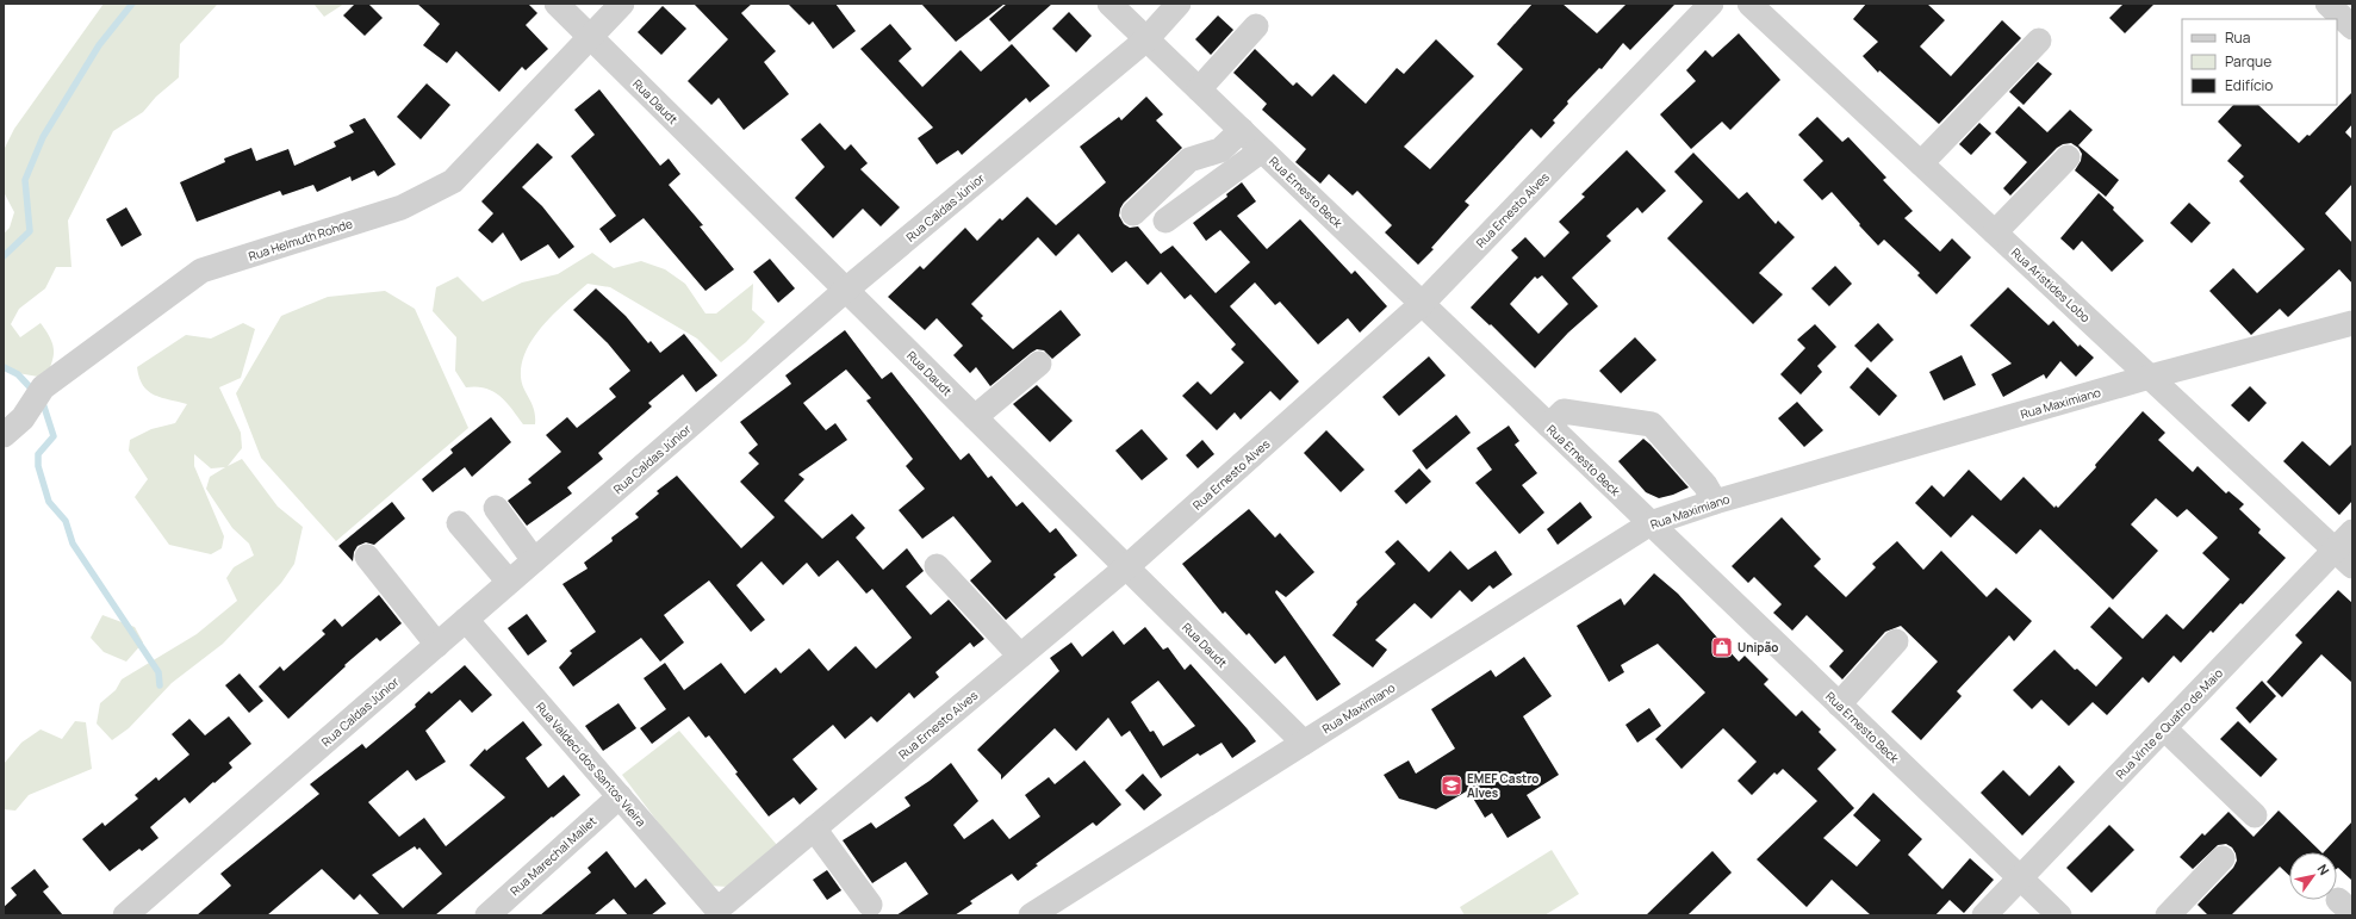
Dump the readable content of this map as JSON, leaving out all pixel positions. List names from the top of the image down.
{
  "streets": {
    "street": [
      "Rua Daudt",
      "Rua Ernesto Beck",
      "Rua Caldas Júnior",
      "Rua Ernesto Alves",
      "Rua Helmuth Rohde",
      "Rua Aristides Lobo",
      "Rua Maximiano",
      "Rua Vinte e Quatro de Maio",
      "Rua Valdeci dos Santos Vieira",
      "Rua Marechal Mallet"
    ]
  },
  "crossings": [
    ["Rua Daudt", "Rua Caldas Júnior"],
    ["Rua Daudt", "Rua Ernesto Alves"],
    ["Rua Daudt", "Rua Helmuth Rohde"],
    ["Rua Daudt", "Rua Maximiano"],
    ["Rua Ernesto Beck", "Rua Caldas Júnior"],
    ["Rua Ernesto Beck", "Rua Ernesto Alves"],
    ["Rua Ernesto Beck", "Rua Maximiano"],
    ["Rua Ernesto Beck", "Rua Vinte e Quatro de Maio"],
    ["Rua Caldas Júnior", "Rua Valdeci dos Santos Vieira"],
    ["Rua Ernesto Alves", "Rua Valdeci dos Santos Vieira"],
    ["Rua Aristides Lobo", "Rua Maximiano"],
    ["Rua Aristides Lobo", "Rua Vinte e Quatro de Maio"],
    ["Rua Valdeci dos Santos Vieira", "Rua Marechal Mallet"]
  ],
  "places": {
    "shop": ["Unipão"],
    "school or university": ["EMEF Castro Alves"]
  },
  "legend": ["Rua", "Parque", "Edifício"],
  "north": "top right"
}
